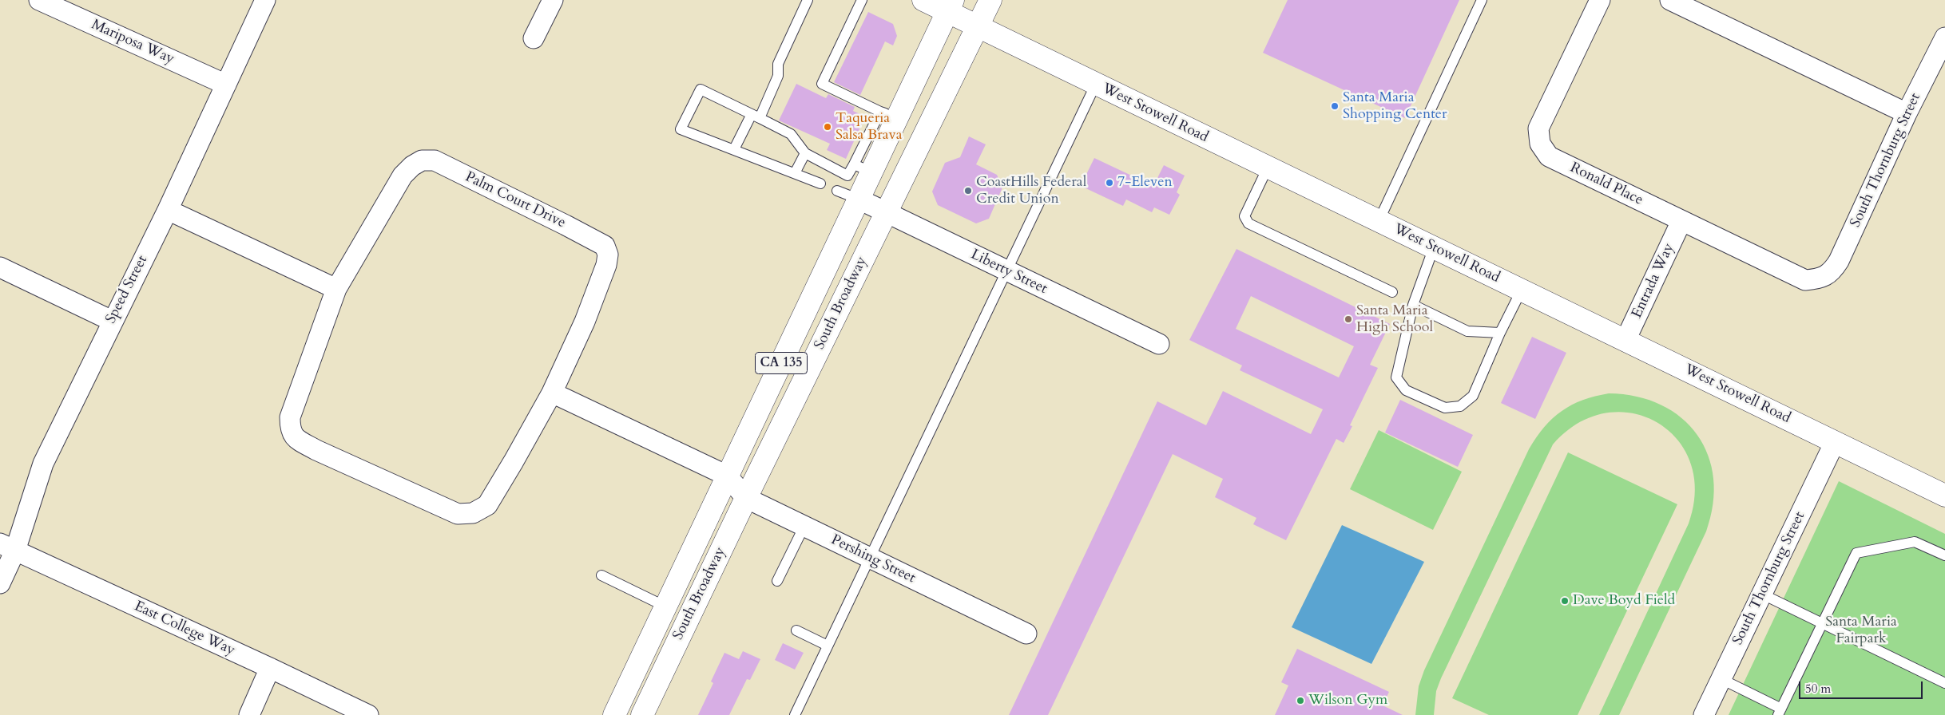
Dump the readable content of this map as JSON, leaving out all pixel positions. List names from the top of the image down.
{
  "streets": {
    "main road": ["West Stowell Road", "South Broadway", "CA 135"],
    "street": [
      "Mariposa Way",
      "South Thornburg Street",
      "Ronald Place",
      "Palm Court Drive",
      "Liberty Street",
      "Entrada Way",
      "Speed Street",
      "Pershing Street",
      "East College Way"
    ]
  },
  "crossings": [
    ["Mariposa Way", "Speed Street"],
    ["West Stowell Road", "South Thornburg Street"],
    ["West Stowell Road", "Entrada Way"],
    ["West Stowell Road", "South Broadway"],
    ["South Thornburg Street", "Ronald Place"],
    ["Ronald Place", "Entrada Way"],
    ["Liberty Street", "South Broadway"],
    ["Speed Street", "East College Way"],
    ["South Broadway", "Pershing Street"]
  ],
  "parks": ["Santa Maria Fairpark"],
  "places": [
    "Santa Maria Shopping Center",
    "Taqueria Salsa Brava",
    "7-Eleven",
    "CoastHills Federal Credit Union",
    "Santa Maria High School",
    "Dave Boyd Field",
    "Wilson Gym"
  ],
  "scale_bar": "50 m"
}
